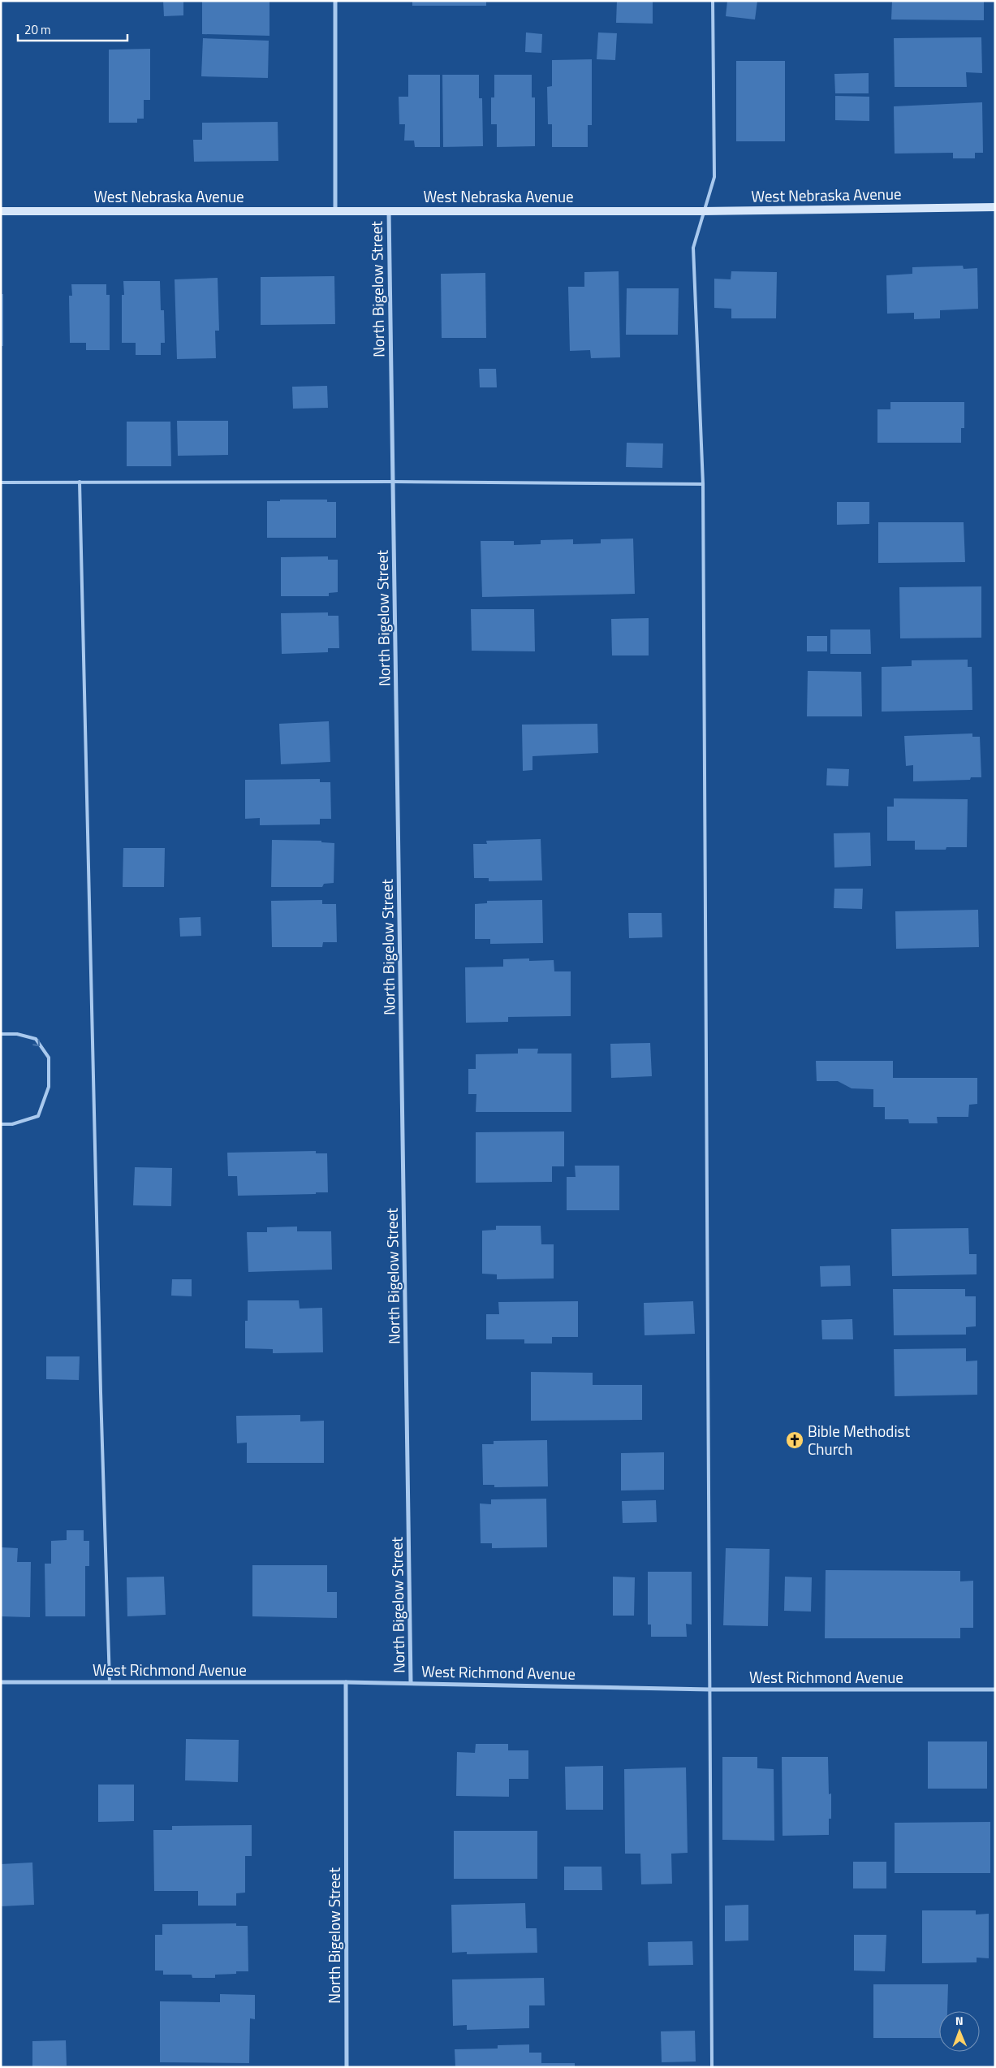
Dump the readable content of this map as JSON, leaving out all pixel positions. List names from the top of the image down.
{
  "streets": {
    "street": ["West Nebraska Avenue", "North Bigelow Street", "West Richmond Avenue"]
  },
  "crossings": [
    ["West Nebraska Avenue", "North Bigelow Street"],
    ["North Bigelow Street", "West Richmond Avenue"]
  ],
  "places": {
    "church": ["Bible Methodist Church"]
  },
  "scale_bar": "20 m",
  "north": "top"
}
